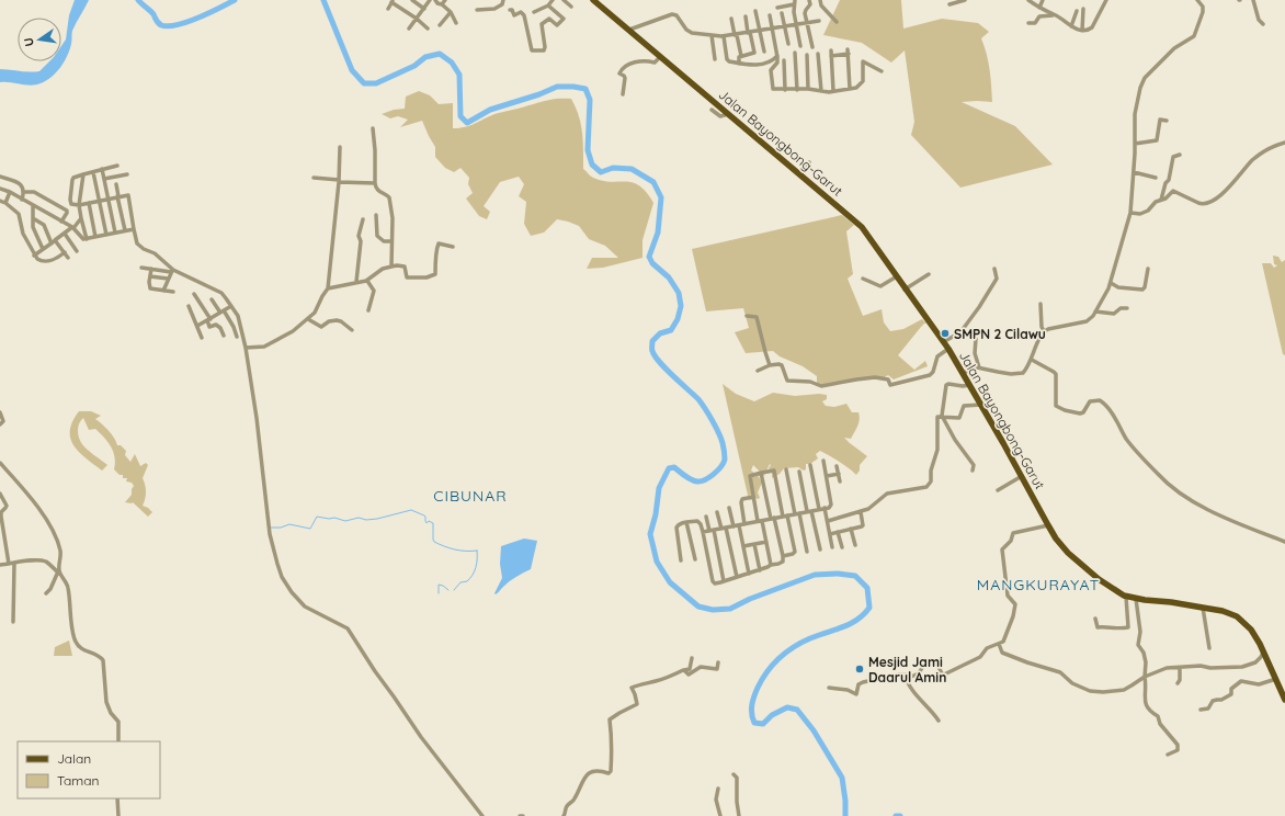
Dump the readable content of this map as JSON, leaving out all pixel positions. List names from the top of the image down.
{
  "streets": {
    "main road": ["Jalan Bayongbong-Garut"]
  },
  "districts": ["CIBUNAR", "MANGKURAYAT"],
  "places": ["SMPN 2 Cilawu", "Mesjid Jami Daarul Amin"],
  "legend": ["Jalan", "Taman"],
  "north": "left"
}
